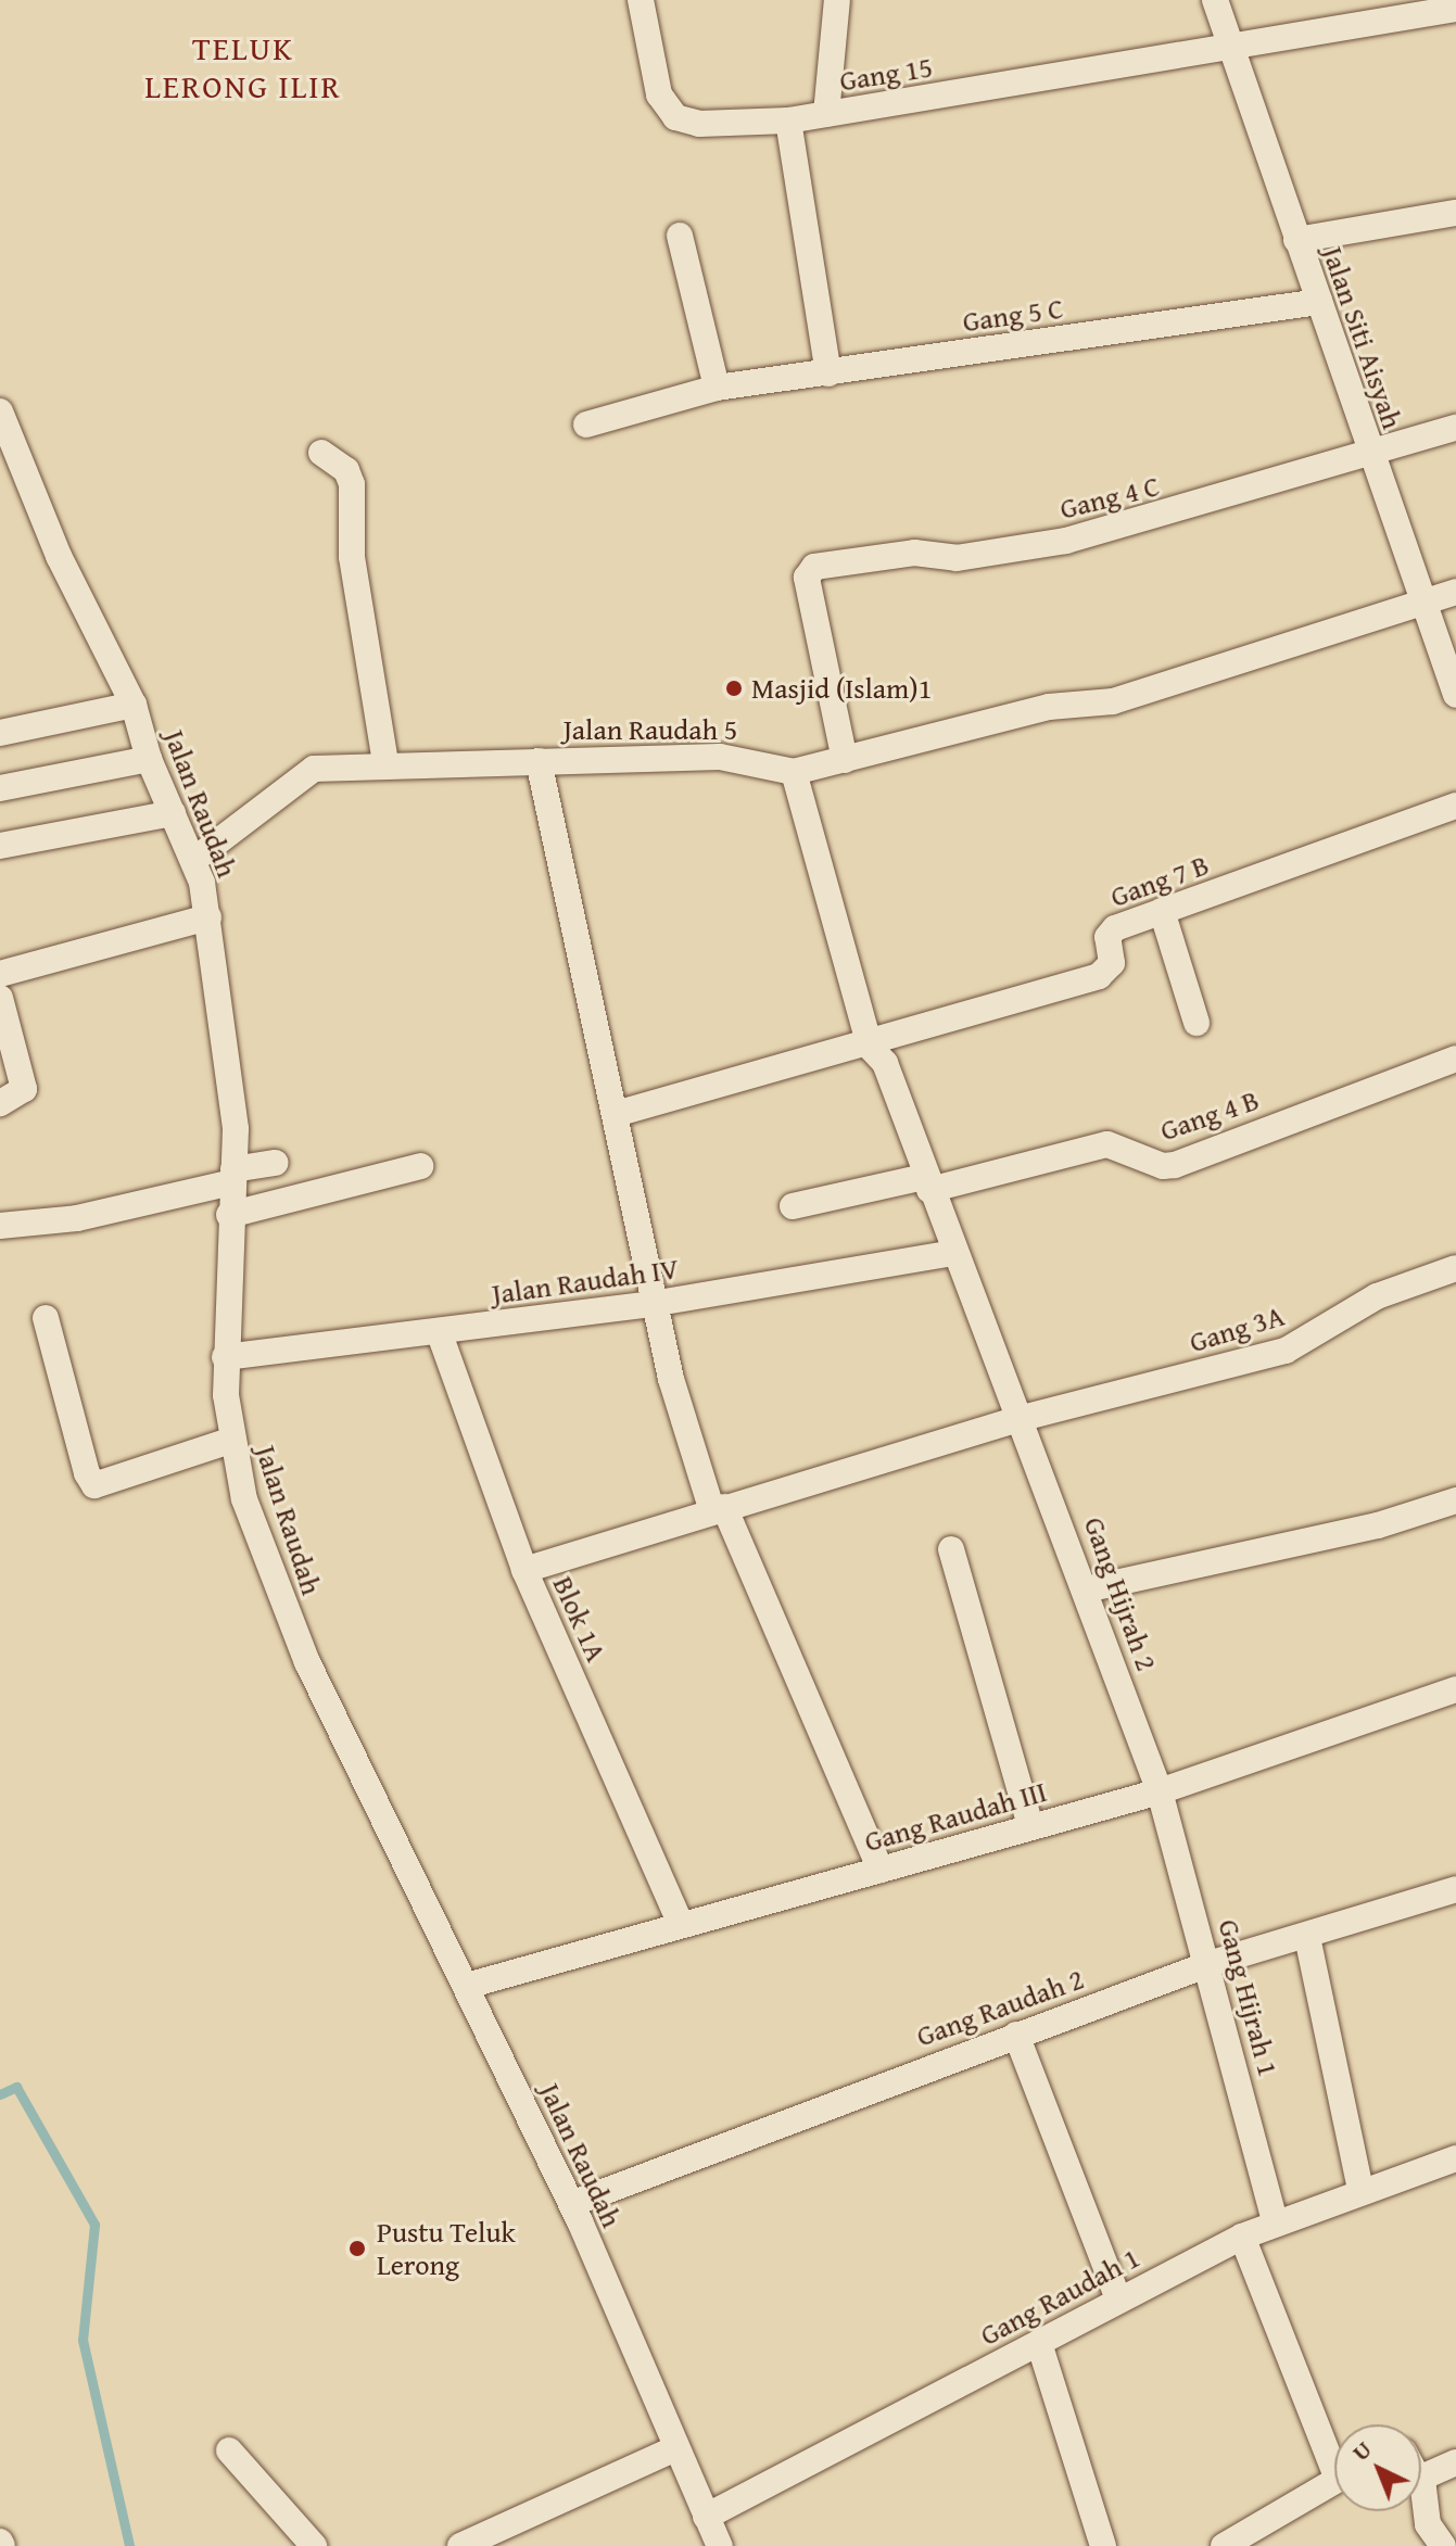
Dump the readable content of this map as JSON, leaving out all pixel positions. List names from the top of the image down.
{
  "streets": {
    "street": [
      "Gang 15",
      "Gang 5 C",
      "Jalan Siti Aisyah",
      "Gang 4 C",
      "Jalan Raudah 5",
      "Jalan Raudah",
      "Gang 7 B",
      "Gang 4 B",
      "Jalan Raudah IV",
      "Gang 3A",
      "Gang Hijrah 2",
      "Blok 1A",
      "Gang Raudah III",
      "Gang Hijrah 1",
      "Gang Raudah 2",
      "Gang Raudah 1"
    ]
  },
  "crossings": [
    ["Gang 15", "Jalan Siti Aisyah"],
    ["Gang 5 C", "Jalan Siti Aisyah"],
    ["Jalan Siti Aisyah", "Gang 4 C"],
    ["Jalan Siti Aisyah", "Jalan Raudah 5"],
    ["Gang 4 C", "Jalan Raudah 5"],
    ["Jalan Raudah 5", "Jalan Raudah"],
    ["Jalan Raudah 5", "Gang Hijrah 2"],
    ["Jalan Raudah", "Jalan Raudah IV"],
    ["Jalan Raudah", "Gang Raudah III"],
    ["Jalan Raudah", "Gang Raudah 2"],
    ["Jalan Raudah", "Gang Raudah 1"],
    ["Gang 7 B", "Gang Hijrah 2"],
    ["Gang 4 B", "Gang Hijrah 2"],
    ["Jalan Raudah IV", "Gang Hijrah 2"],
    ["Jalan Raudah IV", "Blok 1A"],
    ["Gang 3A", "Gang Hijrah 2"],
    ["Gang 3A", "Blok 1A"],
    ["Gang Hijrah 2", "Gang Raudah III"],
    ["Gang Hijrah 2", "Gang Hijrah 1"],
    ["Blok 1A", "Gang Raudah III"],
    ["Gang Raudah III", "Gang Hijrah 1"],
    ["Gang Hijrah 1", "Gang Raudah 2"],
    ["Gang Hijrah 1", "Gang Raudah 1"]
  ],
  "districts": ["TELUK LERONG ILIR"],
  "places": ["Masjid (Islam)1", "Pustu Teluk Lerong"],
  "north": "top left"
}
